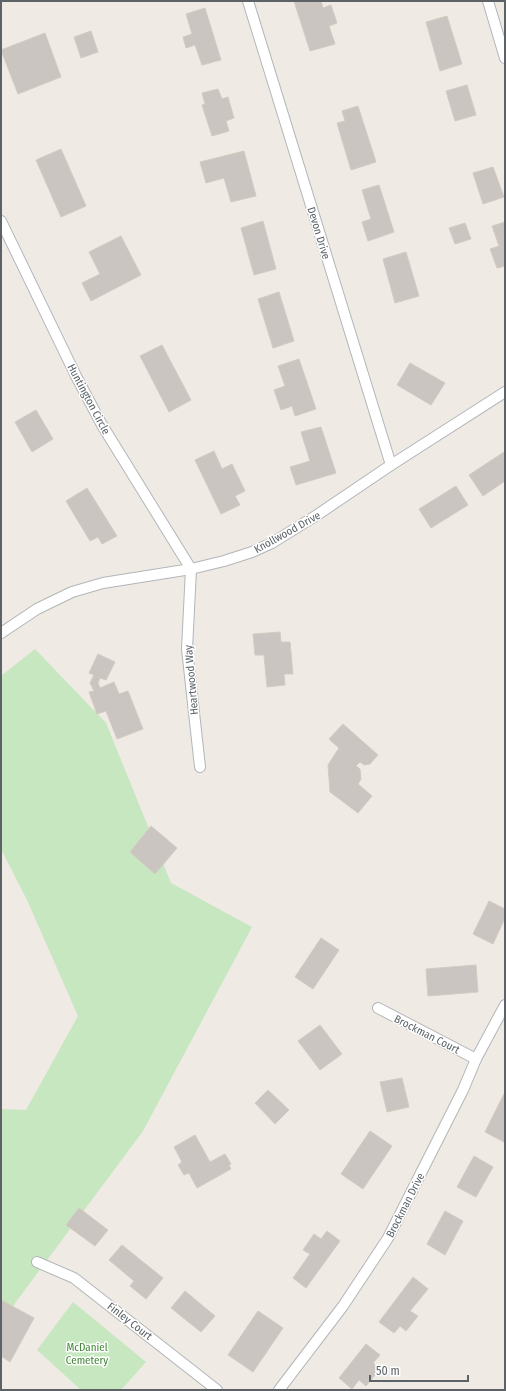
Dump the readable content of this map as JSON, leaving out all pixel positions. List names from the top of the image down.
{
  "streets": {
    "street": [
      "Devon Drive",
      "Huntington Circle",
      "Knollwood Drive",
      "Heartwood Way",
      "Brockman Court",
      "Brockman Drive",
      "Finley Court"
    ]
  },
  "crossings": [
    ["Devon Drive", "Knollwood Drive"],
    ["Huntington Circle", "Knollwood Drive"],
    ["Huntington Circle", "Heartwood Way"],
    ["Knollwood Drive", "Heartwood Way"],
    ["Brockman Court", "Brockman Drive"]
  ],
  "parks": ["McDaniel Cemetery"],
  "scale_bar": "50 m"
}
